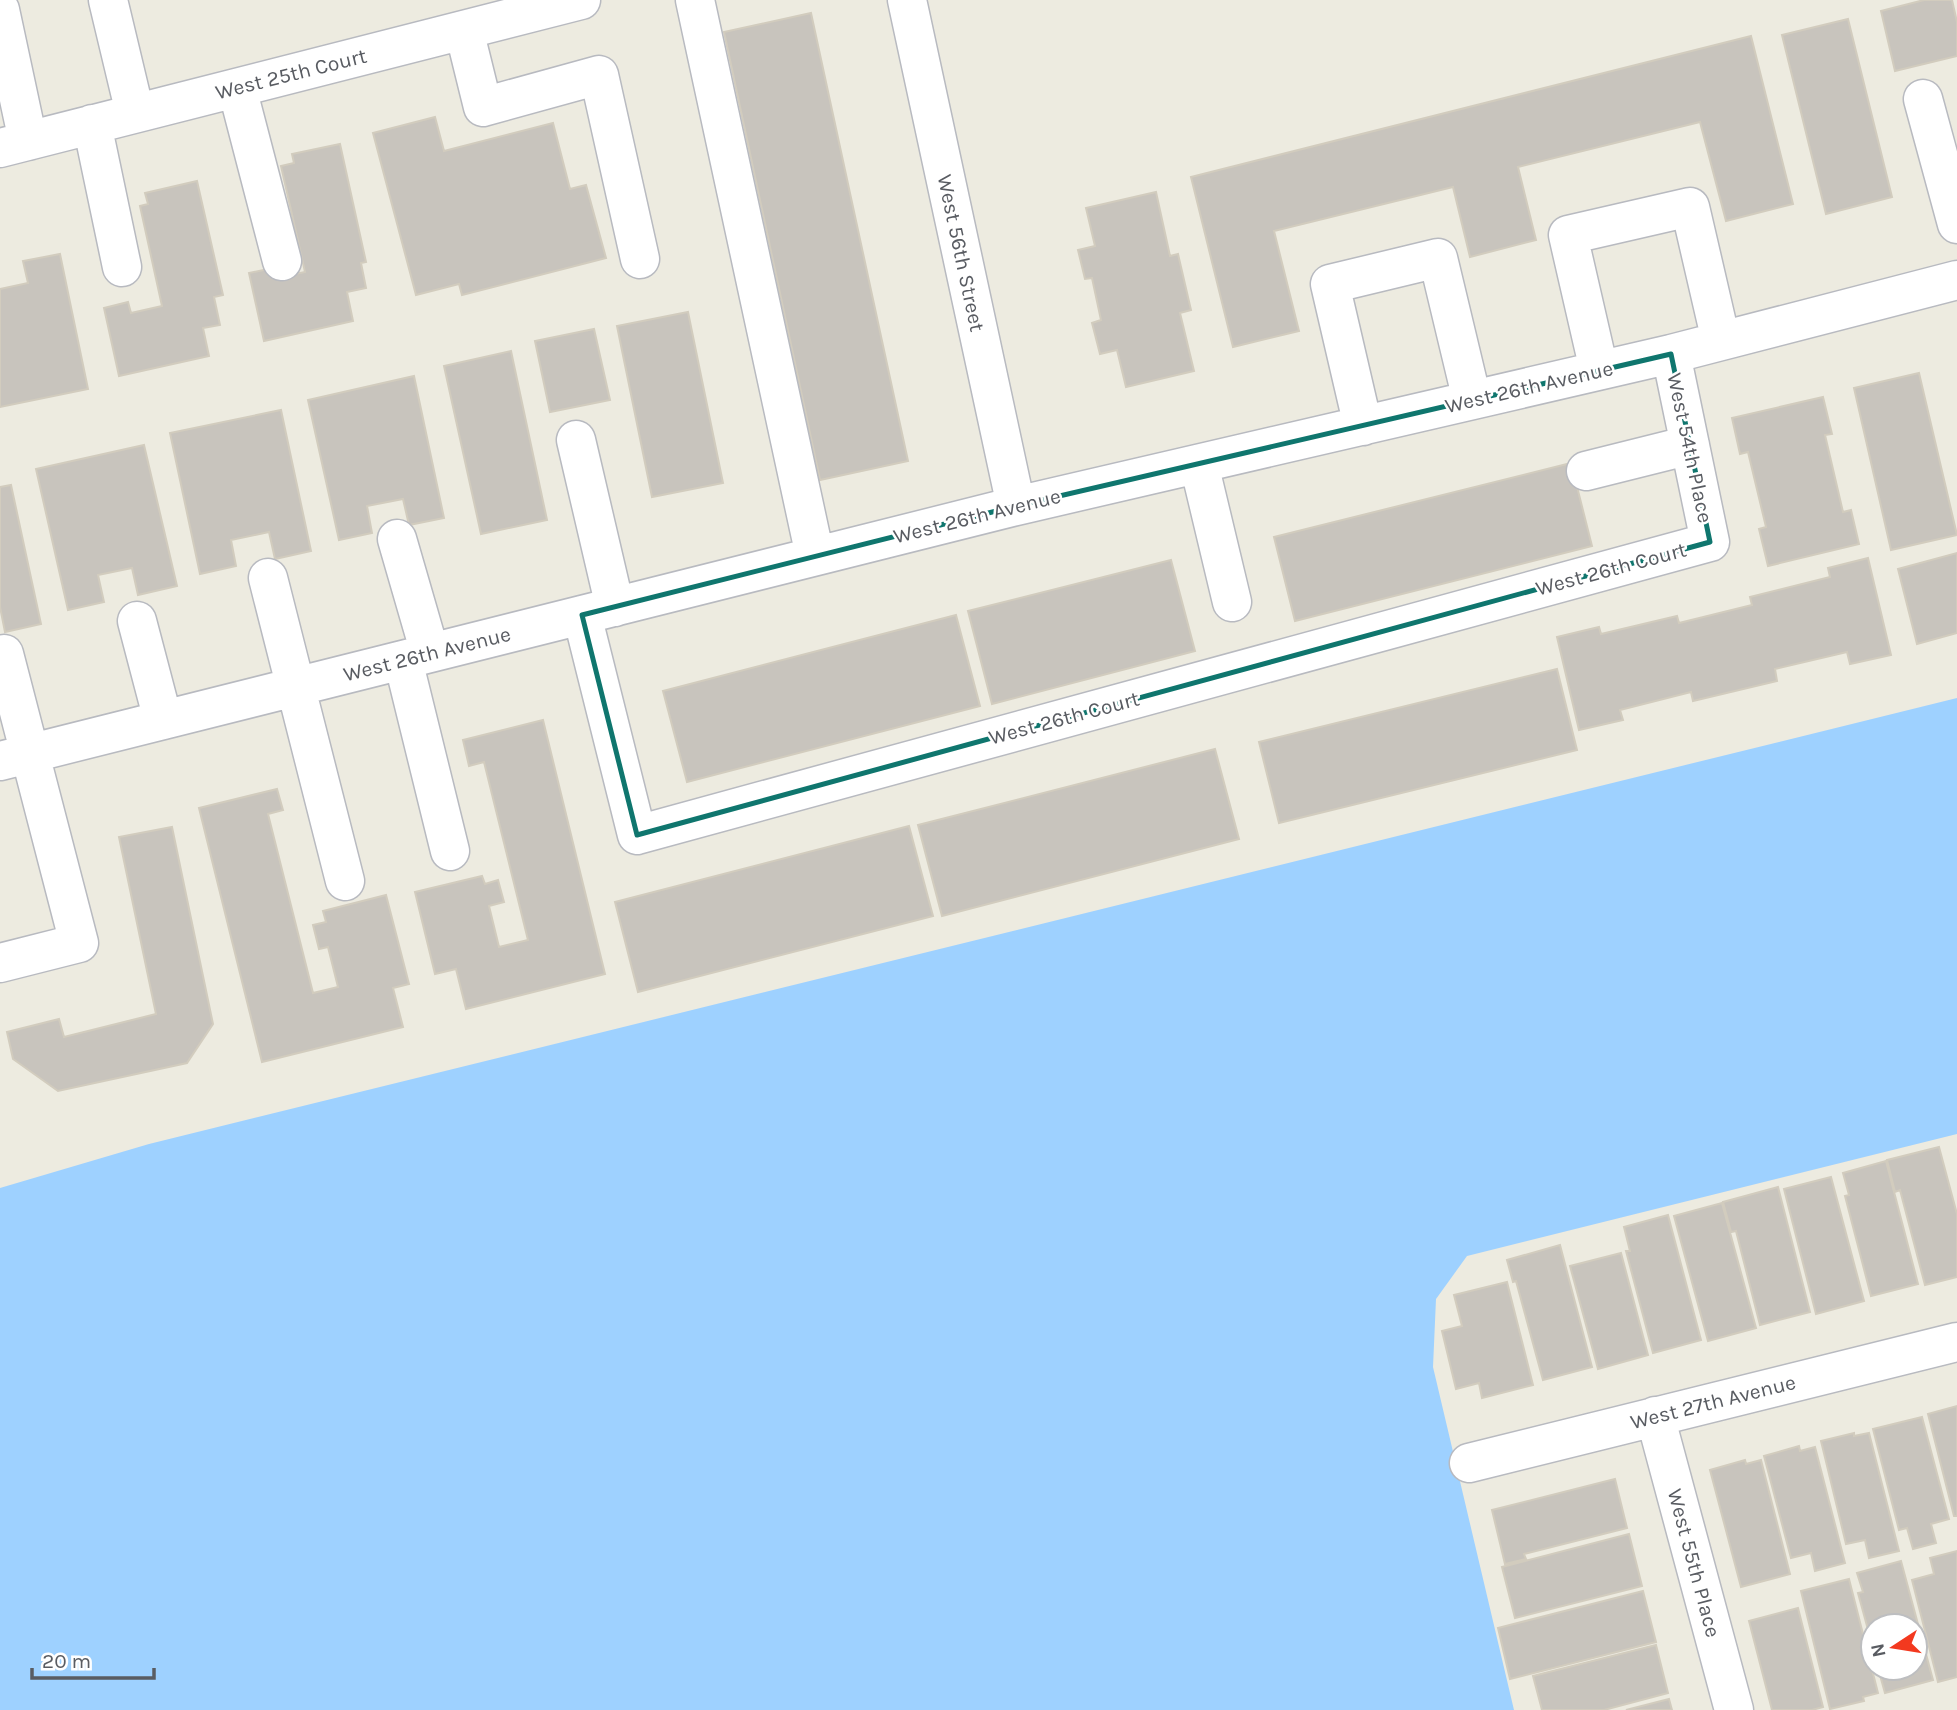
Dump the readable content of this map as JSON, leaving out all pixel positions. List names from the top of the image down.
{
  "streets": {
    "street": [
      "West 25th Court",
      "West 56th Street",
      "West 26th Avenue",
      "West 54th Place",
      "West 26th Court",
      "West 27th Avenue",
      "West 55th Place"
    ]
  },
  "crossings": [
    ["West 56th Street", "West 26th Avenue"],
    ["West 26th Avenue", "West 54th Place"],
    ["West 26th Avenue", "West 26th Court"],
    ["West 54th Place", "West 26th Court"],
    ["West 27th Avenue", "West 55th Place"]
  ],
  "scale_bar": "20 m",
  "north": "left"
}
